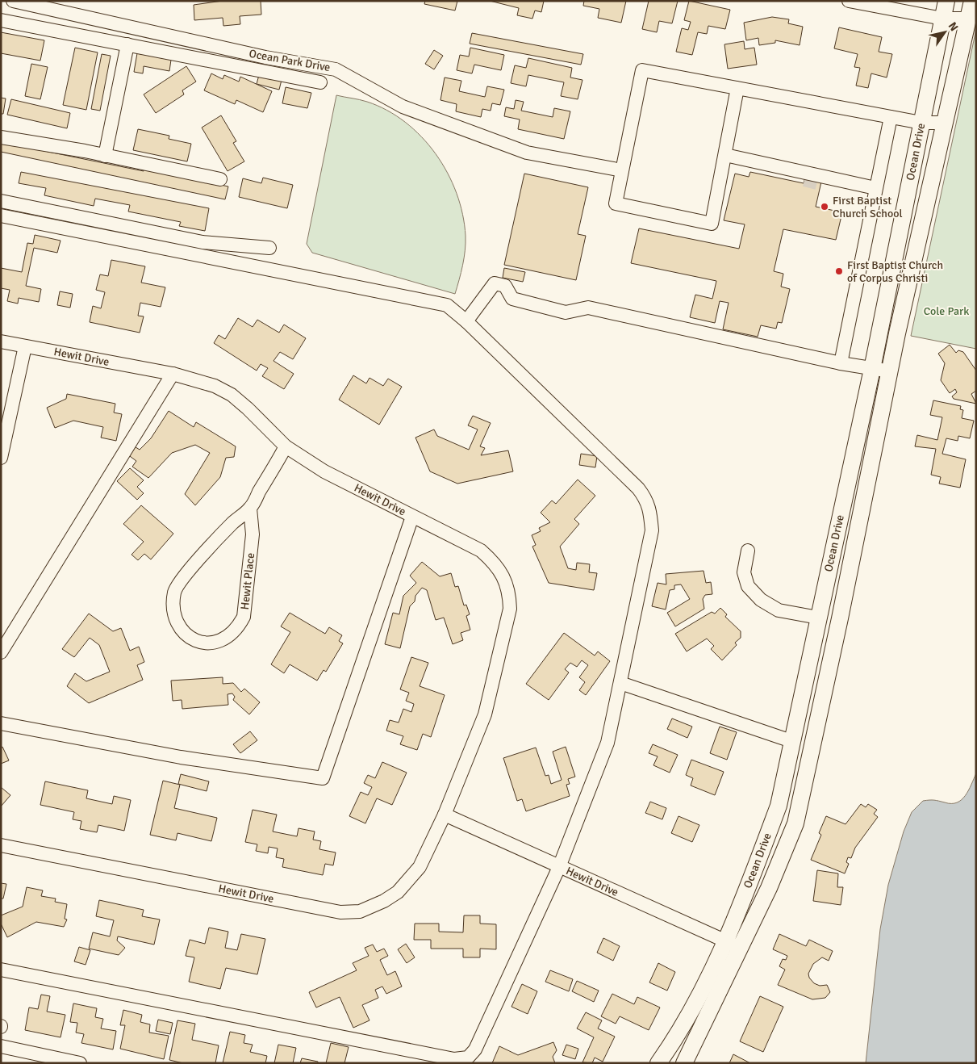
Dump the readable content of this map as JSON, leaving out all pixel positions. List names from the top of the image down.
{
  "streets": {
    "main road": ["Ocean Drive"],
    "street": ["Ocean Park Drive", "Hewit Drive", "Hewit Place"]
  },
  "crossings": [
    ["Ocean Drive", "Hewit Drive"],
    ["Hewit Drive", "Hewit Place"]
  ],
  "parks": ["Cole Park"],
  "places": ["First Baptist Church School", "First Baptist Church of Corpus Christi"],
  "north": "top right"
}
